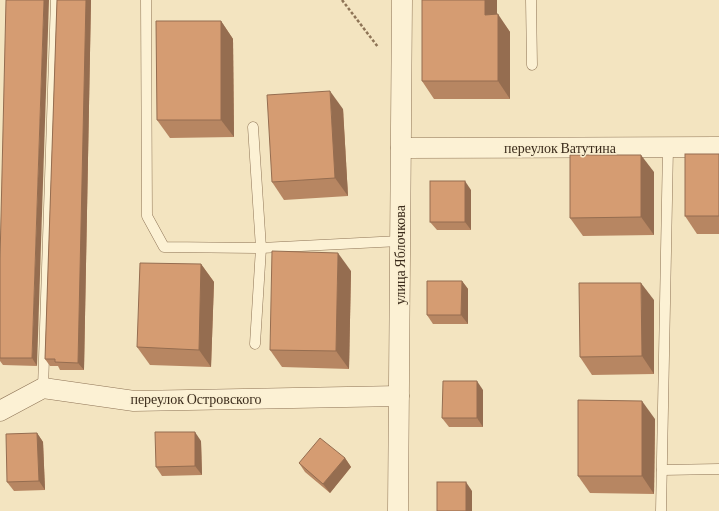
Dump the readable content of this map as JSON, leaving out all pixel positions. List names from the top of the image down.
{
  "streets": {
    "street": ["переулок Ватутина", "улица Яблочкова", "переулок Островского"]
  },
  "crossings": [
    ["переулок Ватутина", "улица Яблочкова"],
    ["улица Яблочкова", "переулок Островского"]
  ]
}
